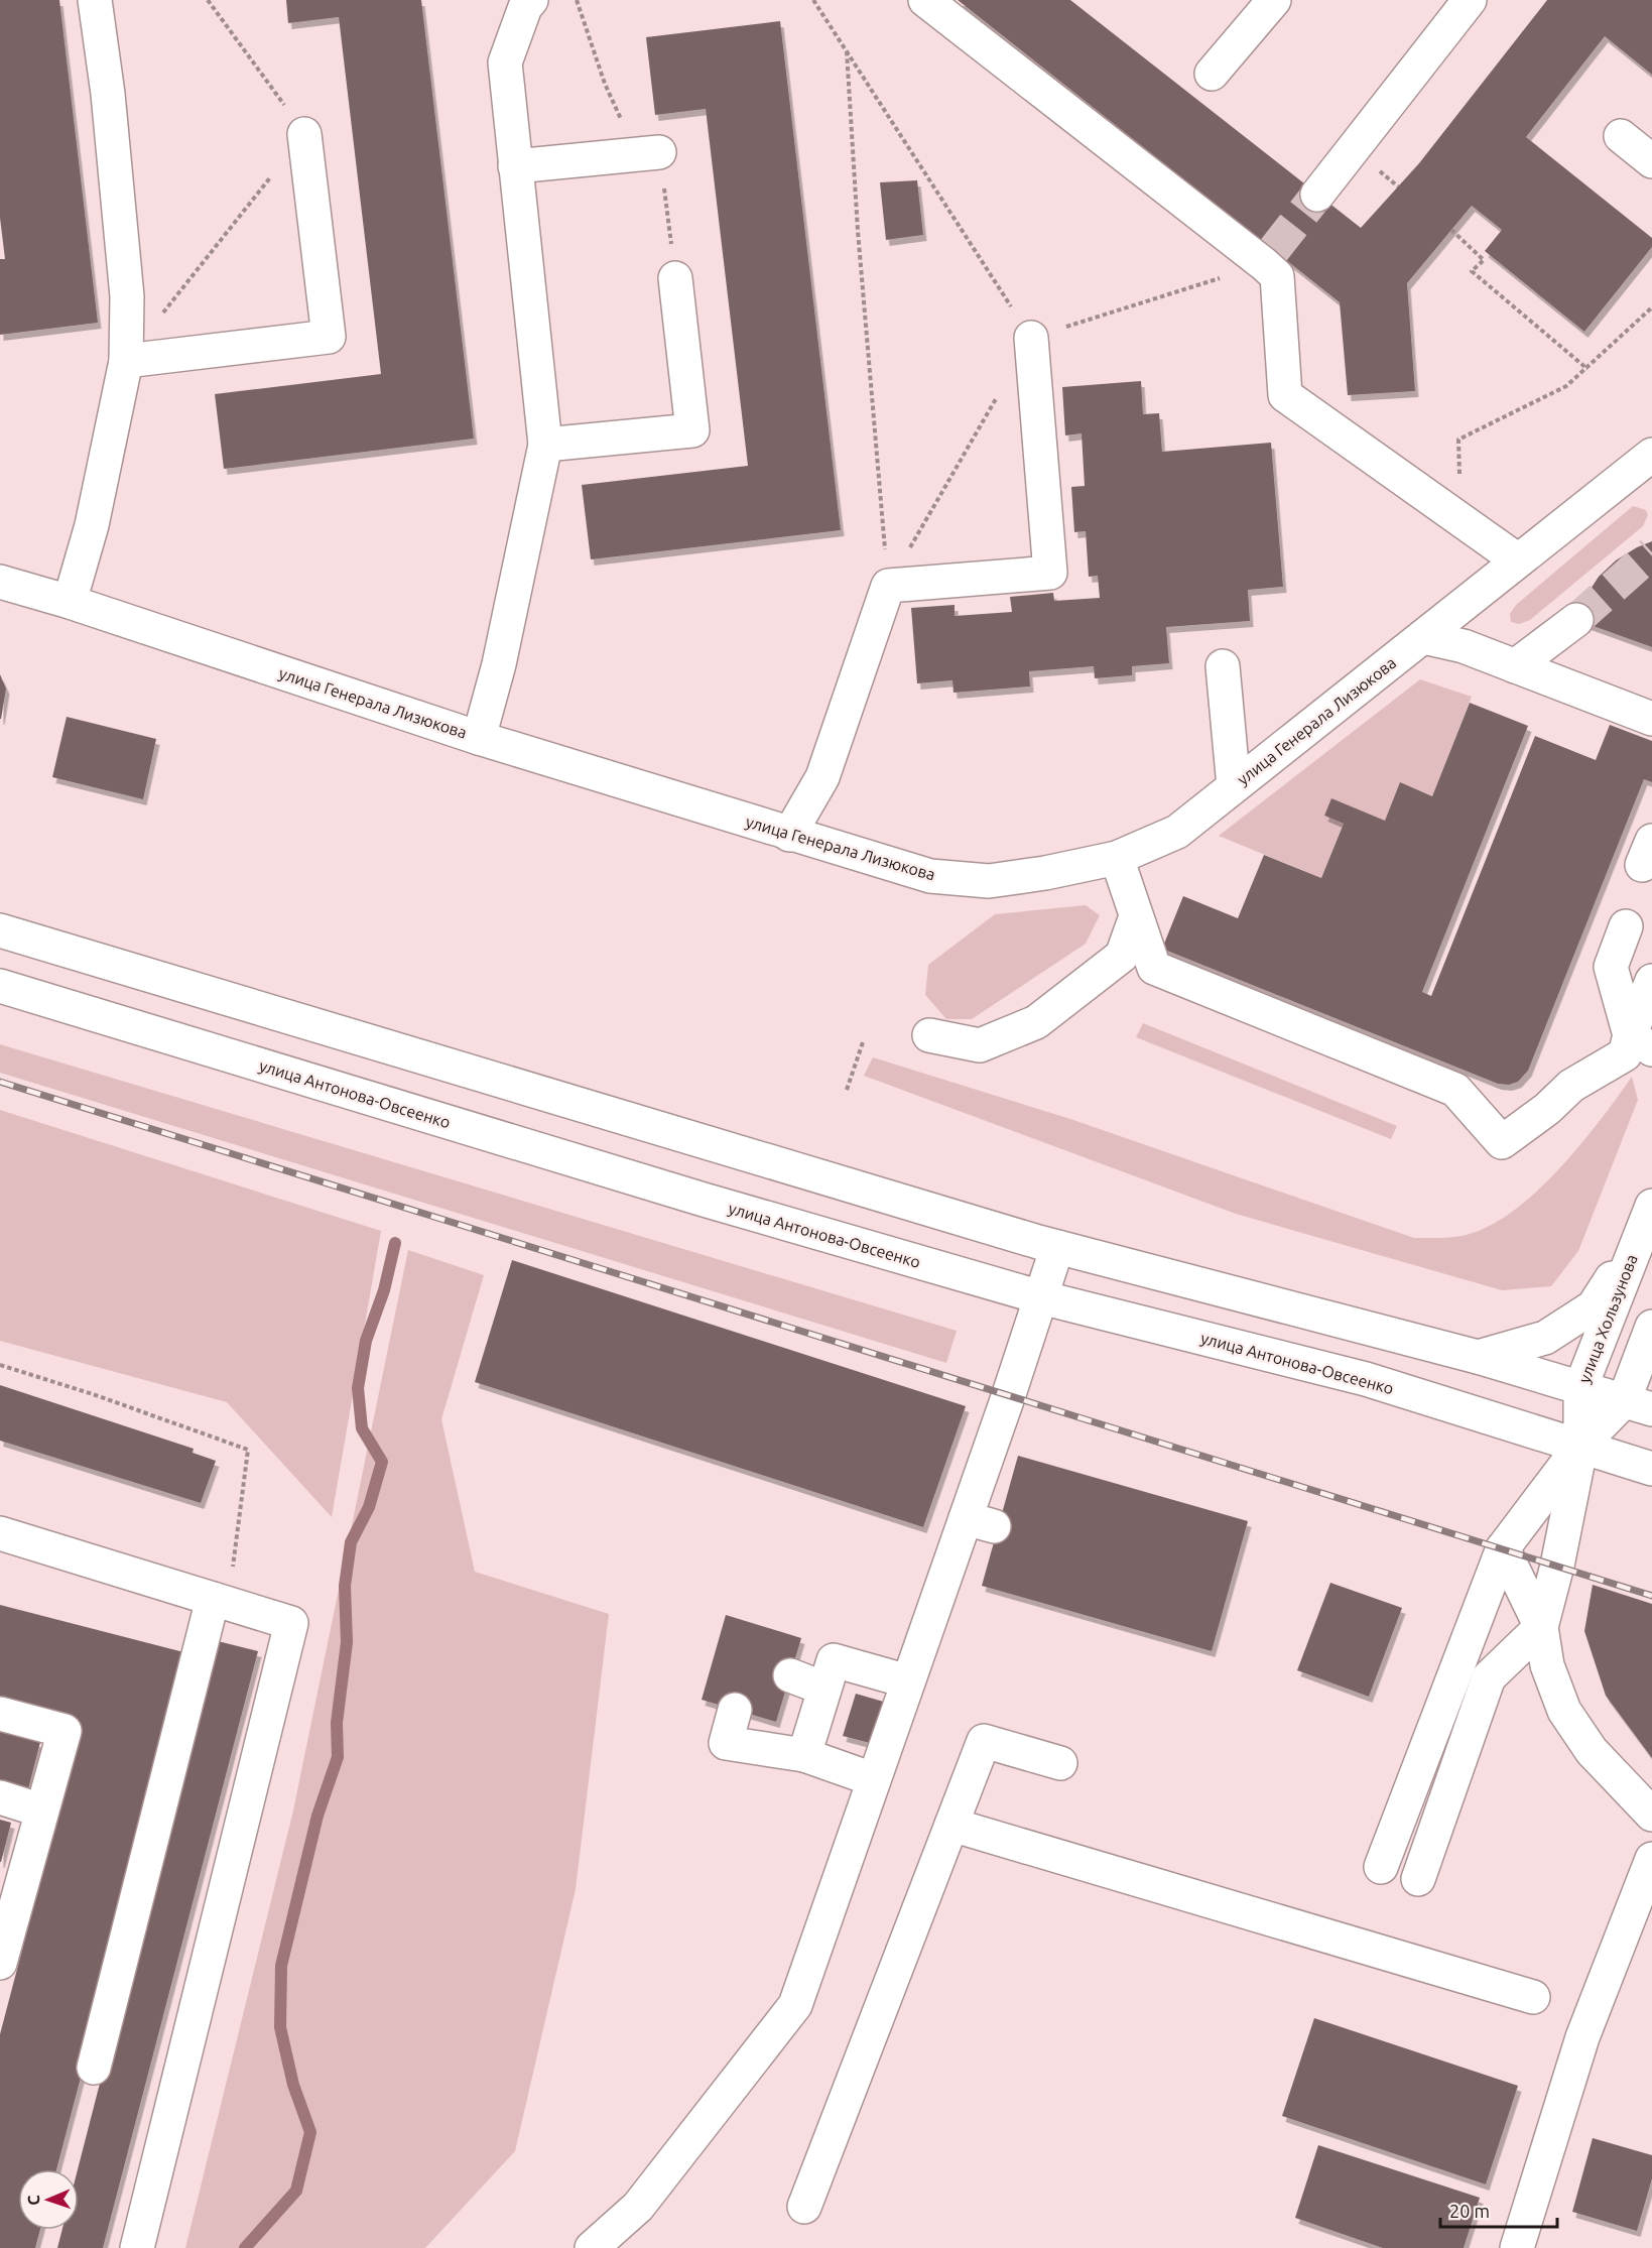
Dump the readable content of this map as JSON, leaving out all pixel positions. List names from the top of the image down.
{
  "streets": {
    "main road": ["улица Генерала Лизюкова", "улица Антонова-Овсеенко", "улица Хользунова"]
  },
  "crossings": [
    ["улица Антонова-Овсеенко", "улица Хользунова"]
  ],
  "scale_bar": "20 m",
  "north": "left"
}
